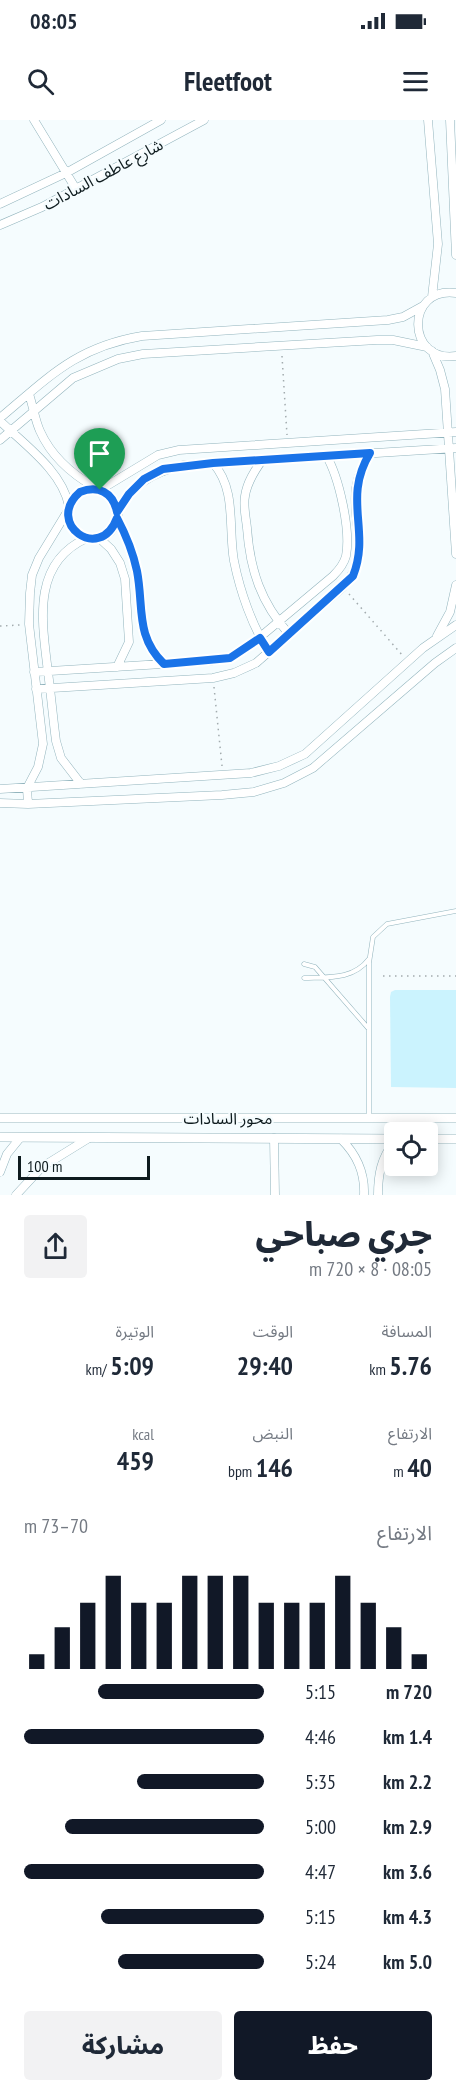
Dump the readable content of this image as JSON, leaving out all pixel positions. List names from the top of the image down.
{
  "streets": {
    "street": ["شارع عاطف السادات", "محور السادات"]
  },
  "scale_bar": "100 m",
  "page": {
    "status": "08:05",
    "header": "Fleetfoot",
    "scale": "100 m",
    "heading": ["جري صباحي", "08:05 · 8 × 720 m"],
    "stats": [
      ["المسافة", "5.76 km"],
      ["الوقت", "29:40"],
      ["الوتيرة", "5:09 /km"],
      ["الارتفاع", "40 m"],
      ["النبض", "146 bpm"],
      ["kcal", "459"]
    ],
    "chart": ["الارتفاع", "70–73 m"],
    "list": [
      {
        "name": "720 m",
        "note": "5:15"
      },
      {
        "name": "1.4 km",
        "note": "4:46"
      },
      {
        "name": "2.2 km",
        "note": "5:35"
      },
      {
        "name": "2.9 km",
        "note": "5:00"
      },
      {
        "name": "3.6 km",
        "note": "4:47"
      },
      {
        "name": "4.3 km",
        "note": "5:15"
      },
      {
        "name": "5.0 km",
        "note": "5:24"
      }
    ],
    "buttons": ["حفظ", "مشاركة"]
  }
}
